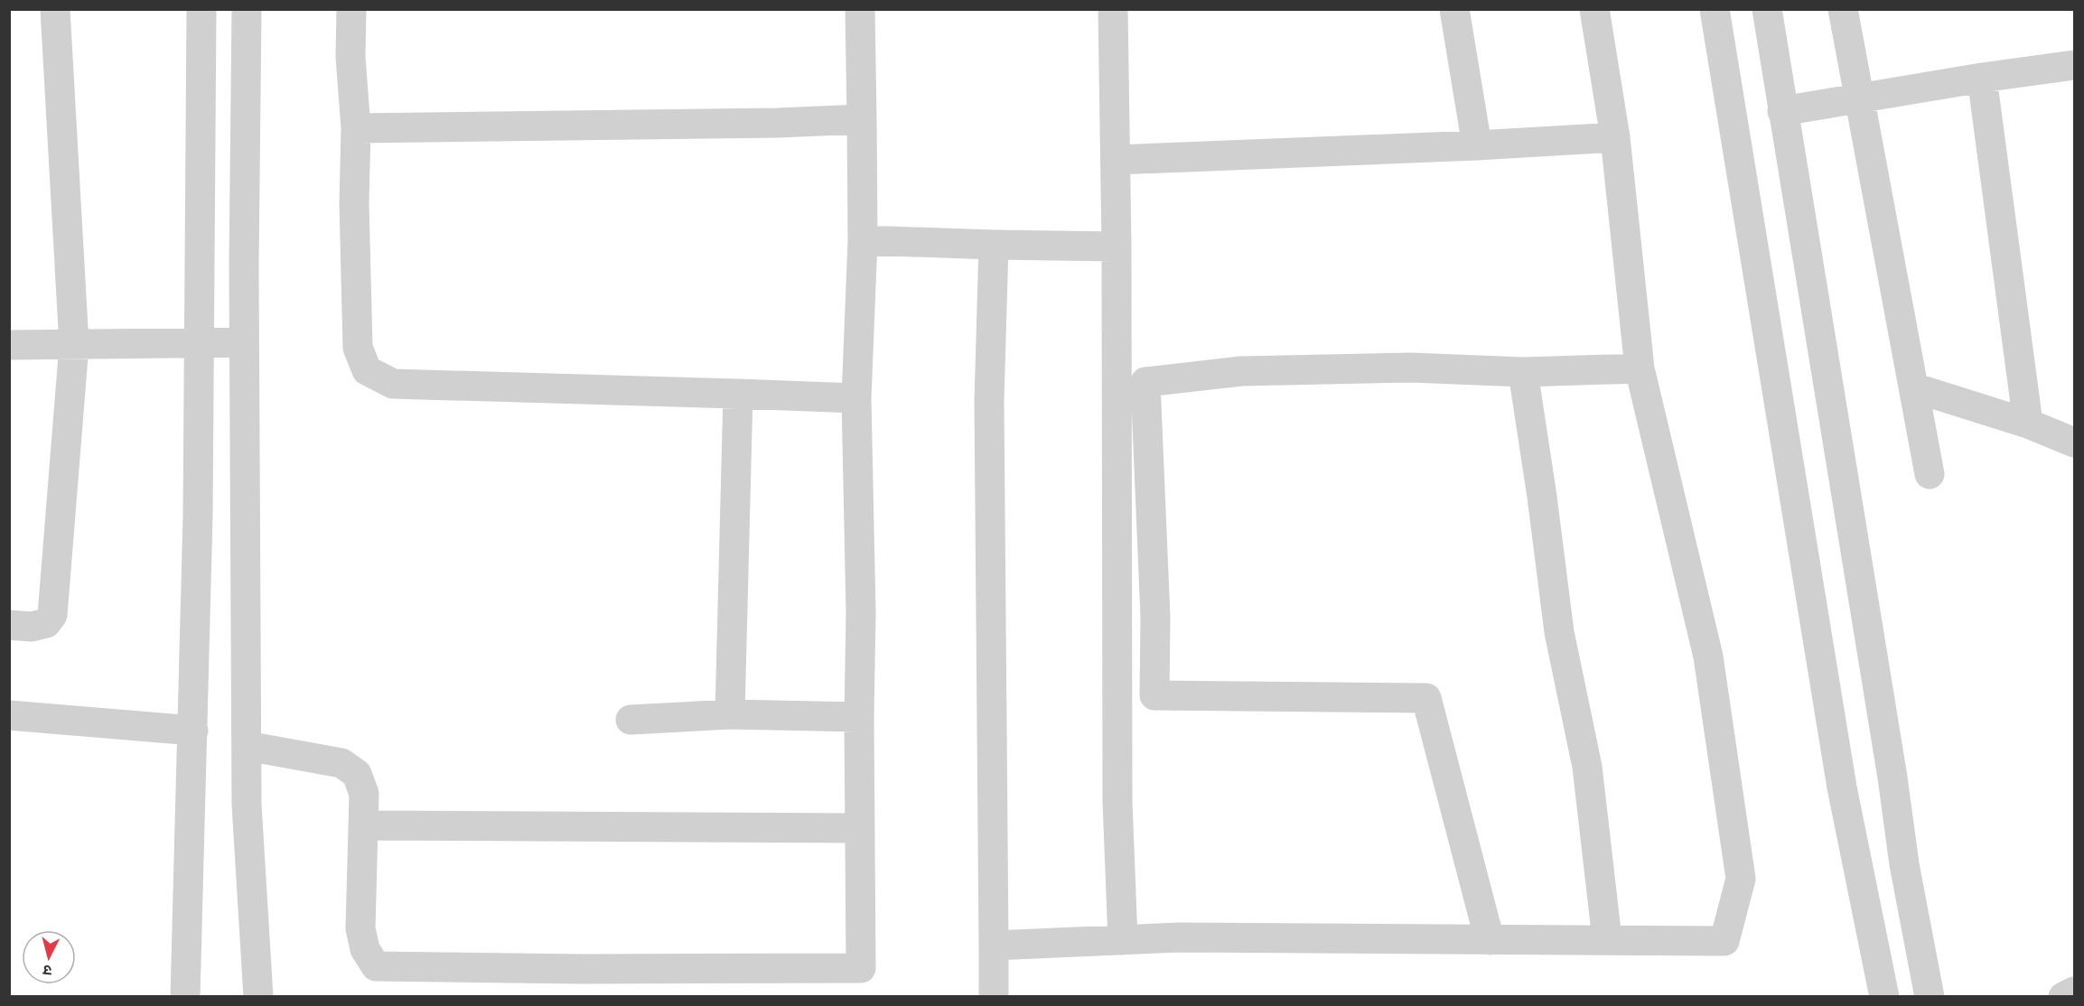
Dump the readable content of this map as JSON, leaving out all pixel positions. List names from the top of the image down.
{
  "north": "bottom"
}
